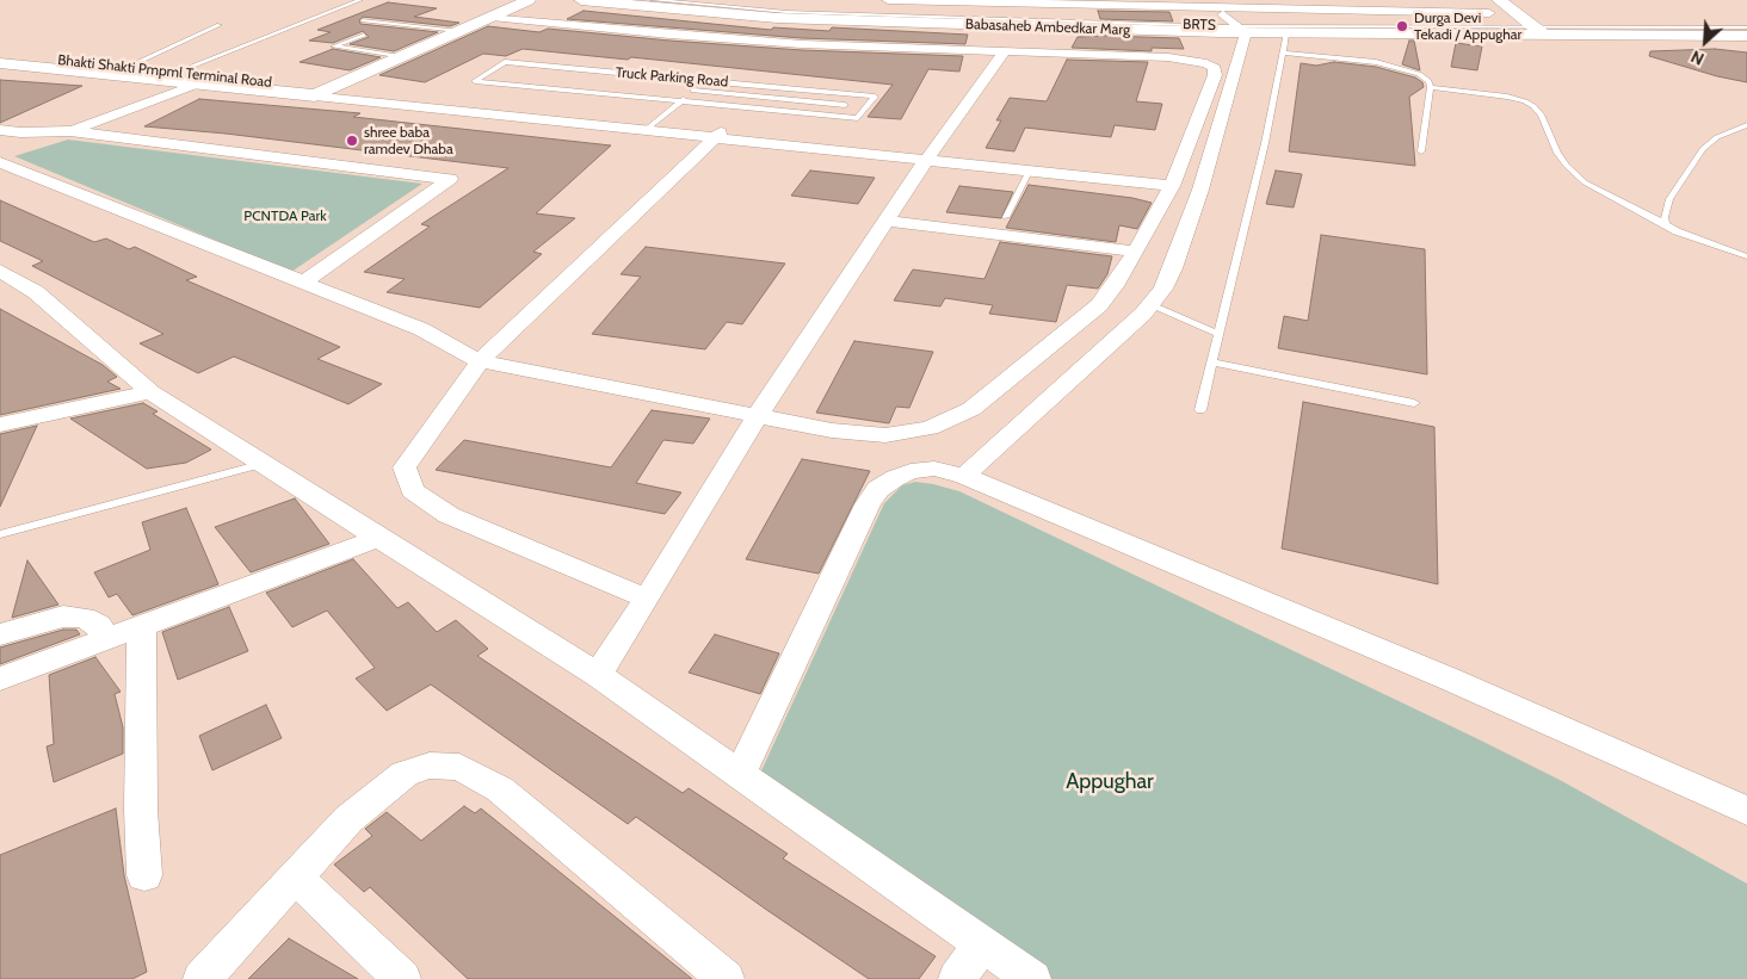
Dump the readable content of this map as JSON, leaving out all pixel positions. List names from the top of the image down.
{
  "streets": {
    "main road": ["Babasaheb Ambedkar Marg", "Bhakti Shakti Pmpml Terminal Road"],
    "lane": ["BRTS", "Truck Parking Road"]
  },
  "crossings": [
    ["BRTS", "Babasaheb Ambedkar Marg"]
  ],
  "parks": ["PCNTDA Park", "Appughar"],
  "places": ["Durga Devi Tekadi / Appughar", "shree baba ramdev Dhaba"],
  "north": "bottom left"
}
